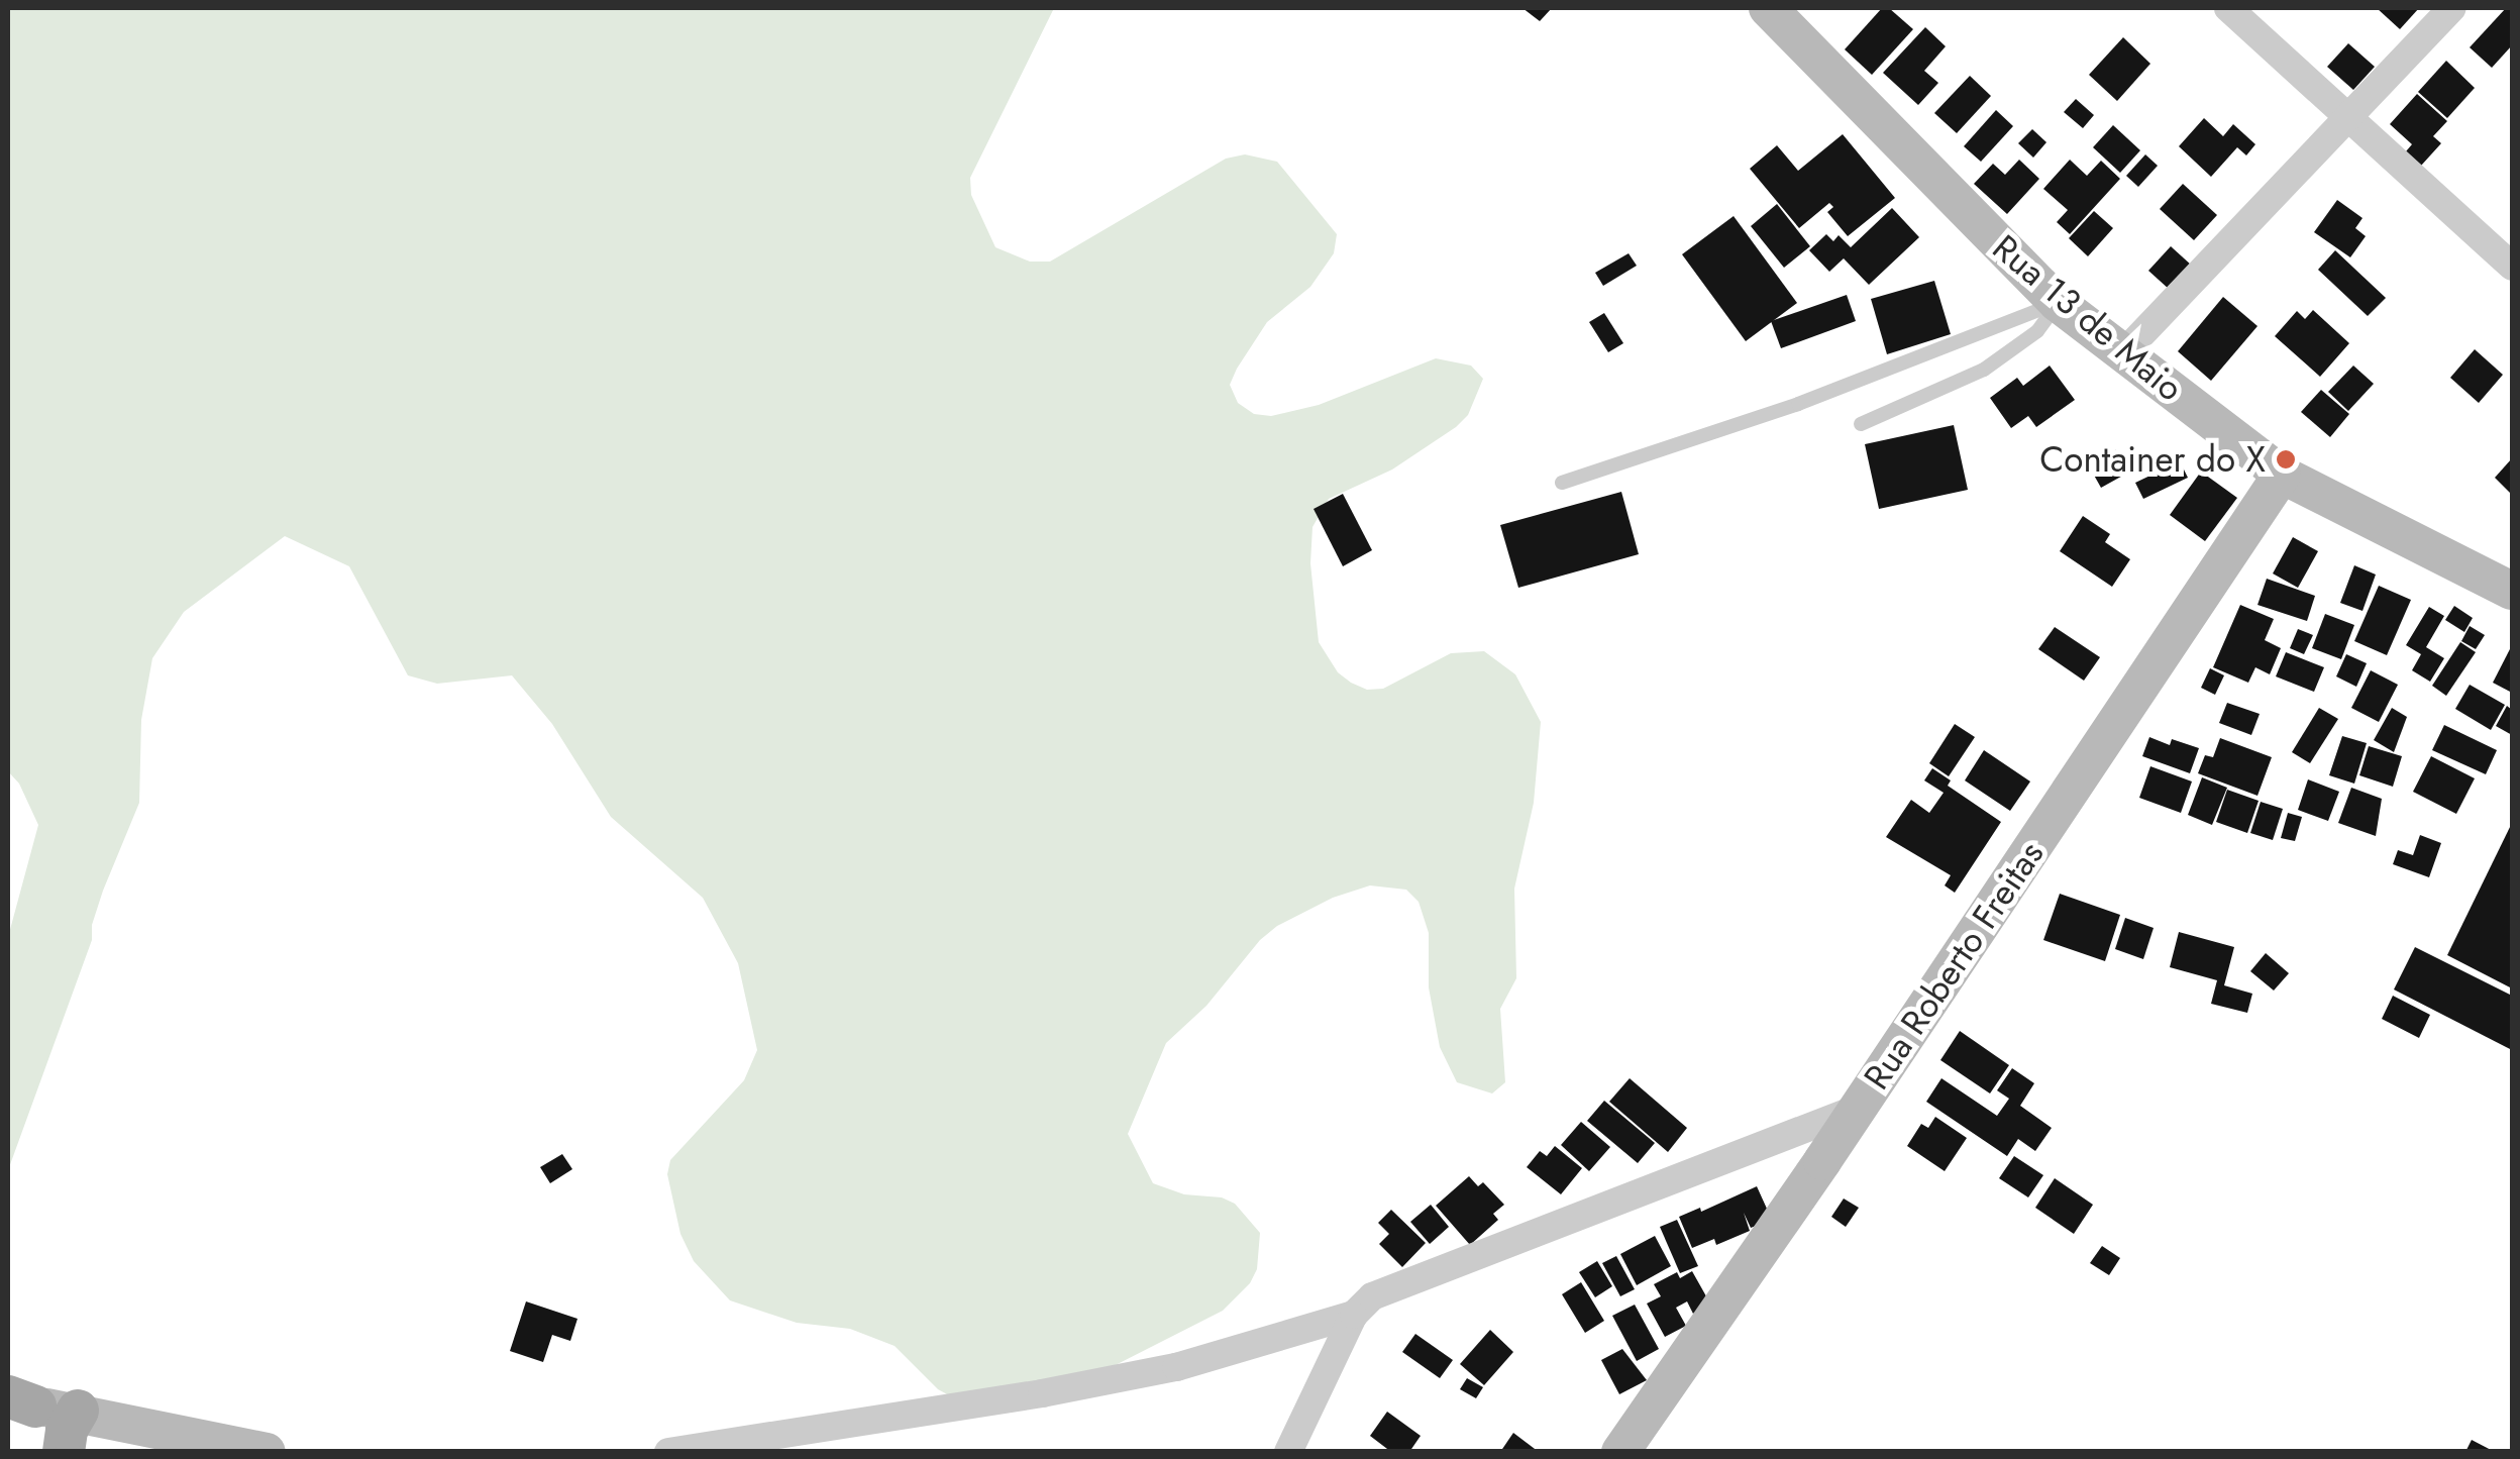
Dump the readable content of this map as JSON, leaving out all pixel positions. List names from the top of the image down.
{
  "streets": {
    "main road": ["Rua 13 de Maio", "Rua Roberto Freitas"]
  },
  "crossings": [
    ["Rua 13 de Maio", "Rua Roberto Freitas"]
  ],
  "places": ["Container do X"]
}
